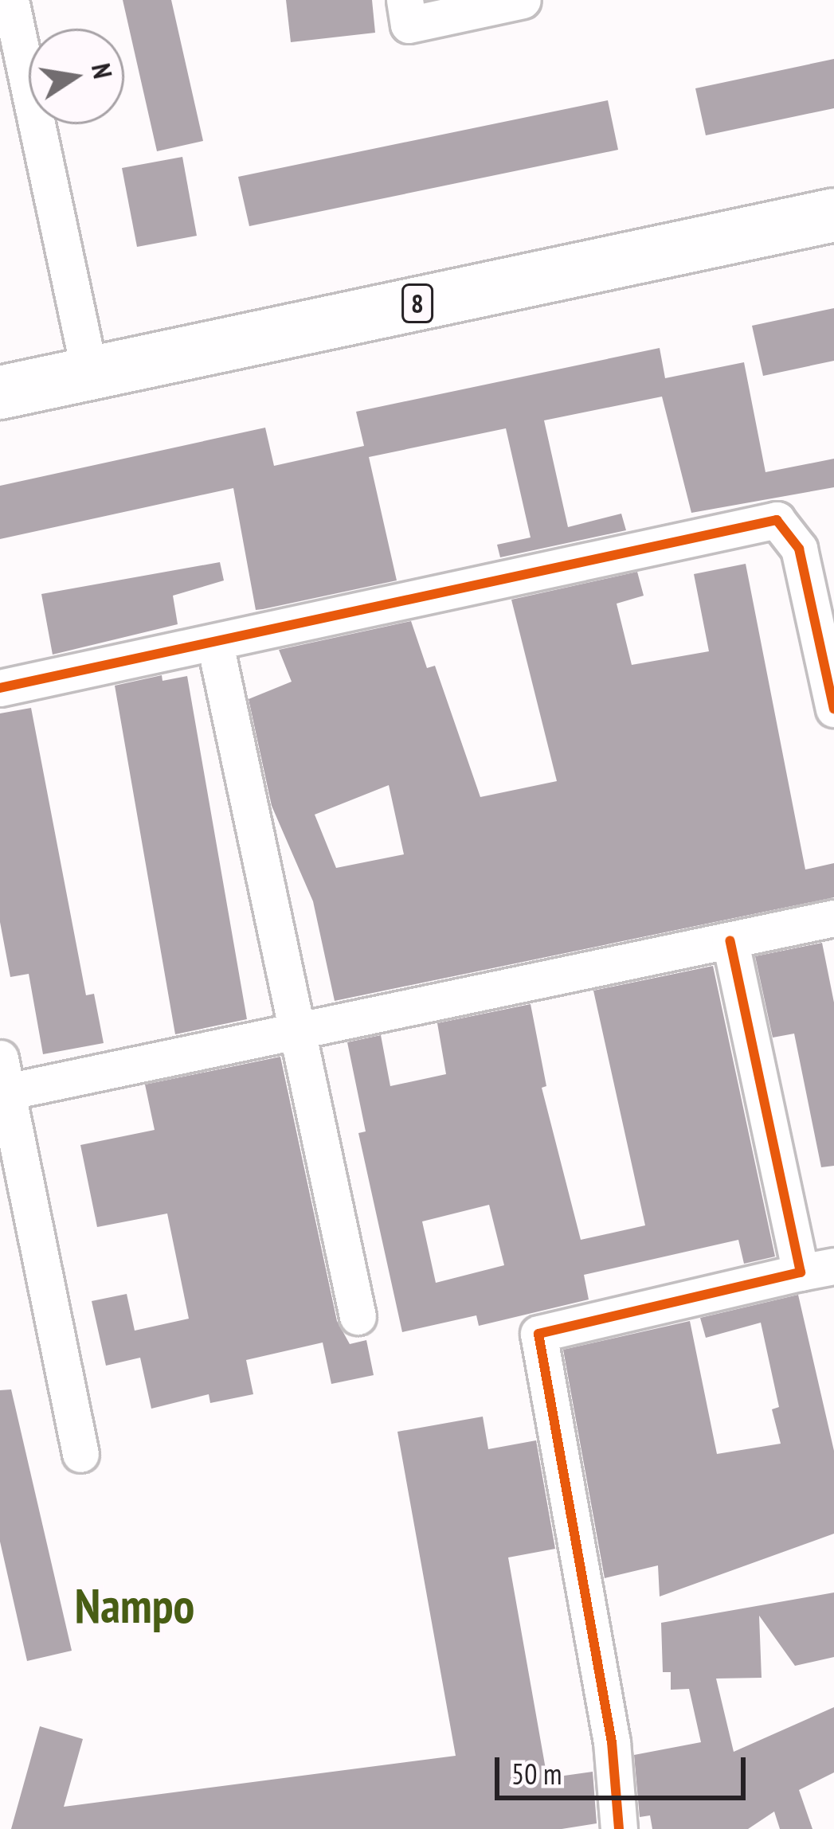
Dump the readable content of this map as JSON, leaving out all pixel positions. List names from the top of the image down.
{
  "streets": {
    "main road": ["8"]
  },
  "districts": ["Nampo"],
  "scale_bar": "50 m",
  "north": "right"
}
